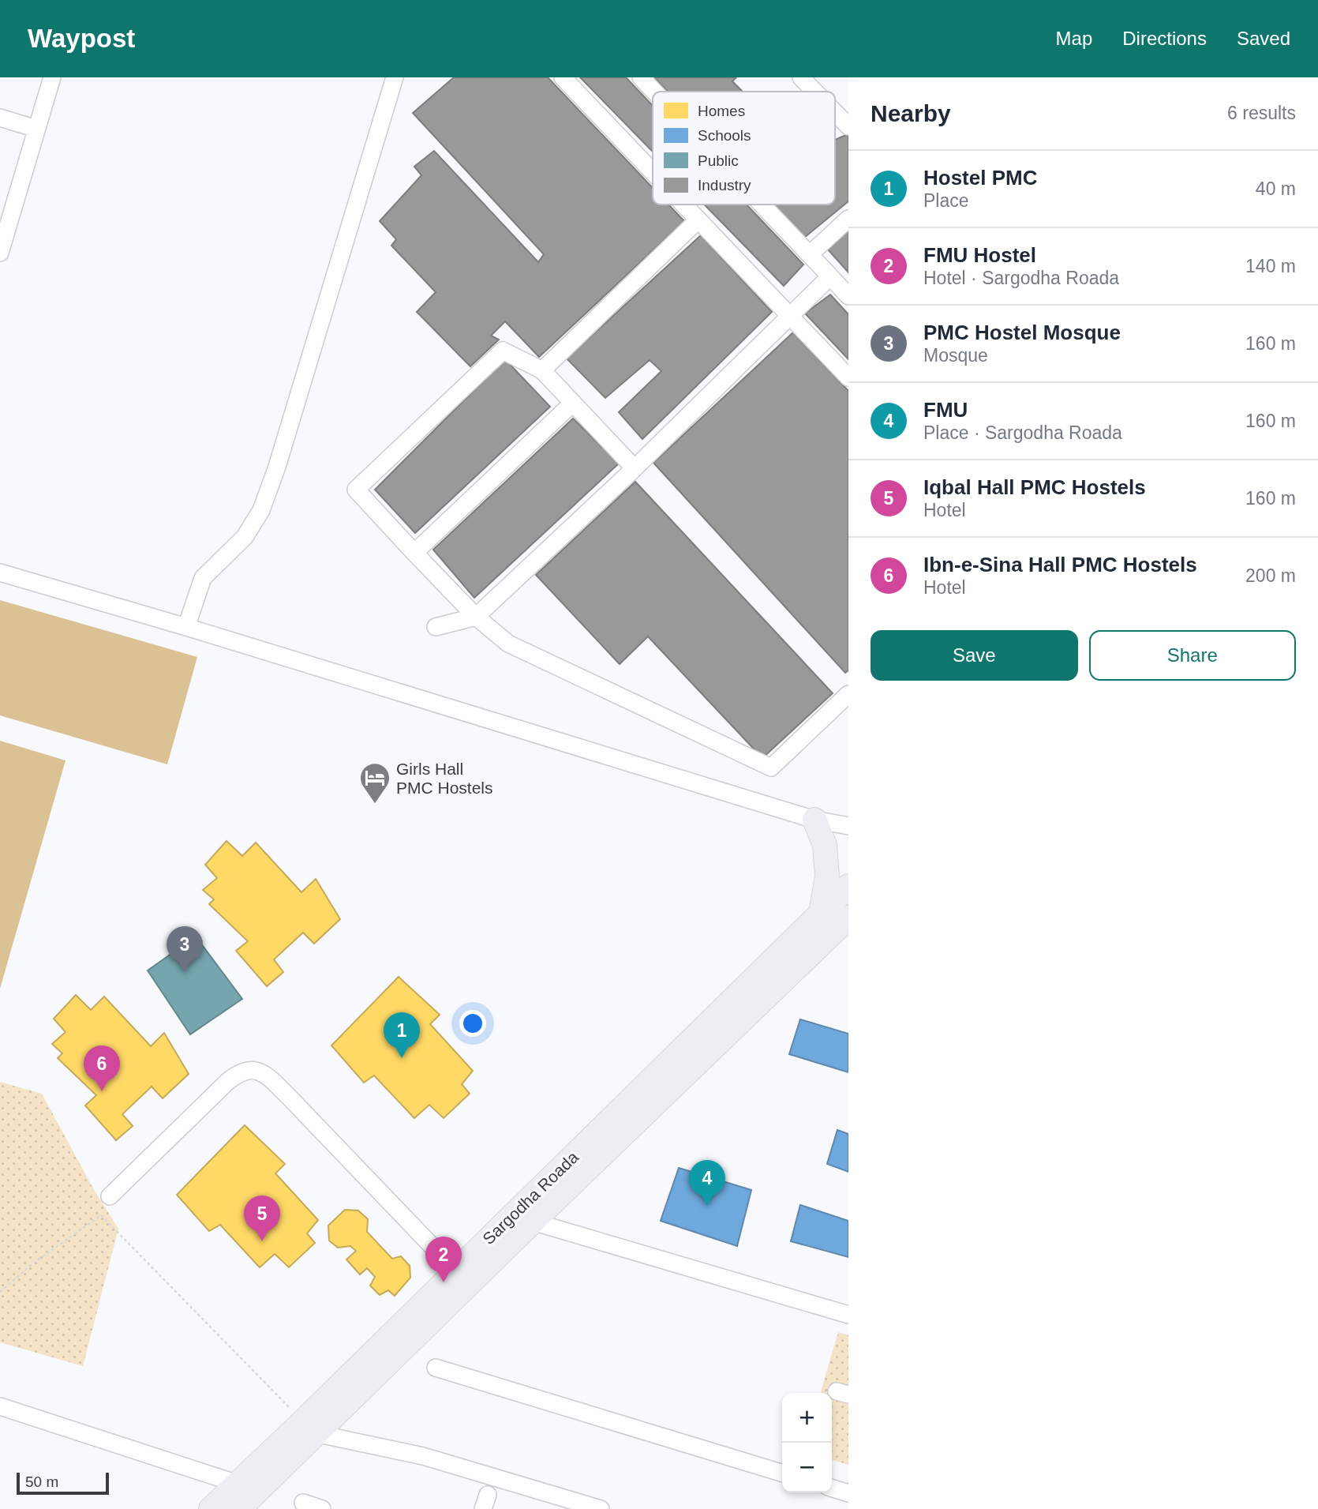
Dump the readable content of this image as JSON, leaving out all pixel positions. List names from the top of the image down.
{
  "streets": {
    "highway": ["Sargodha Roada"]
  },
  "places": {
    "hotel": ["Girls Hall PMC Hostels"]
  },
  "legend": [
    "Homes",
    "Schools",
    "Public",
    "Industry"
  ],
  "scale_bar": "50 m",
  "page": {
    "header": "Waypost",
    "nav": ["Map", "Directions", "Saved"],
    "heading": ["Nearby", "6 results"],
    "list": [
      {
        "mark": "1",
        "name": "Hostel PMC",
        "note": "Place",
        "value": "40 m"
      },
      {
        "mark": "2",
        "name": "FMU Hostel",
        "note": "Hotel · Sargodha Roada",
        "value": "140 m"
      },
      {
        "mark": "3",
        "name": "PMC Hostel Mosque",
        "note": "Mosque",
        "value": "160 m"
      },
      {
        "mark": "4",
        "name": "FMU",
        "note": "Place · Sargodha Roada",
        "value": "160 m"
      },
      {
        "mark": "5",
        "name": "Iqbal Hall PMC Hostels",
        "note": "Hotel",
        "value": "160 m"
      },
      {
        "mark": "6",
        "name": "Ibn-e-Sina Hall PMC Hostels",
        "note": "Hotel",
        "value": "200 m"
      }
    ],
    "buttons": ["Save", "Share"],
    "pins": [
      "3",
      "1",
      "6",
      "4",
      "5",
      "2"
    ],
    "map_buttons": ["+", "−"],
    "scale": "50 m"
  }
}
